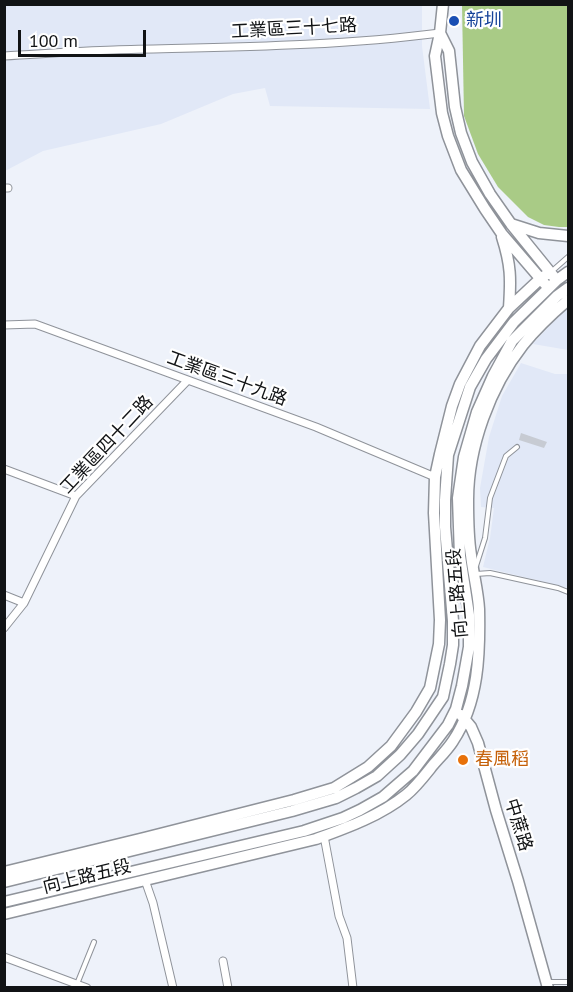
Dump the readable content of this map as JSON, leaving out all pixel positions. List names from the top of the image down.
{
  "streets": {
    "main road": ["向上路五段", "中蔗路"],
    "street": ["工業區三十七路", "工業區三十九路", "工業區四十二路"]
  },
  "crossings": [
    ["工業區三十九路", "工業區四十二路"],
    ["工業區三十九路", "向上路五段"],
    ["向上路五段", "中蔗路"]
  ],
  "places": ["新圳", "春風稻"],
  "scale_bar": "100 m"
}
